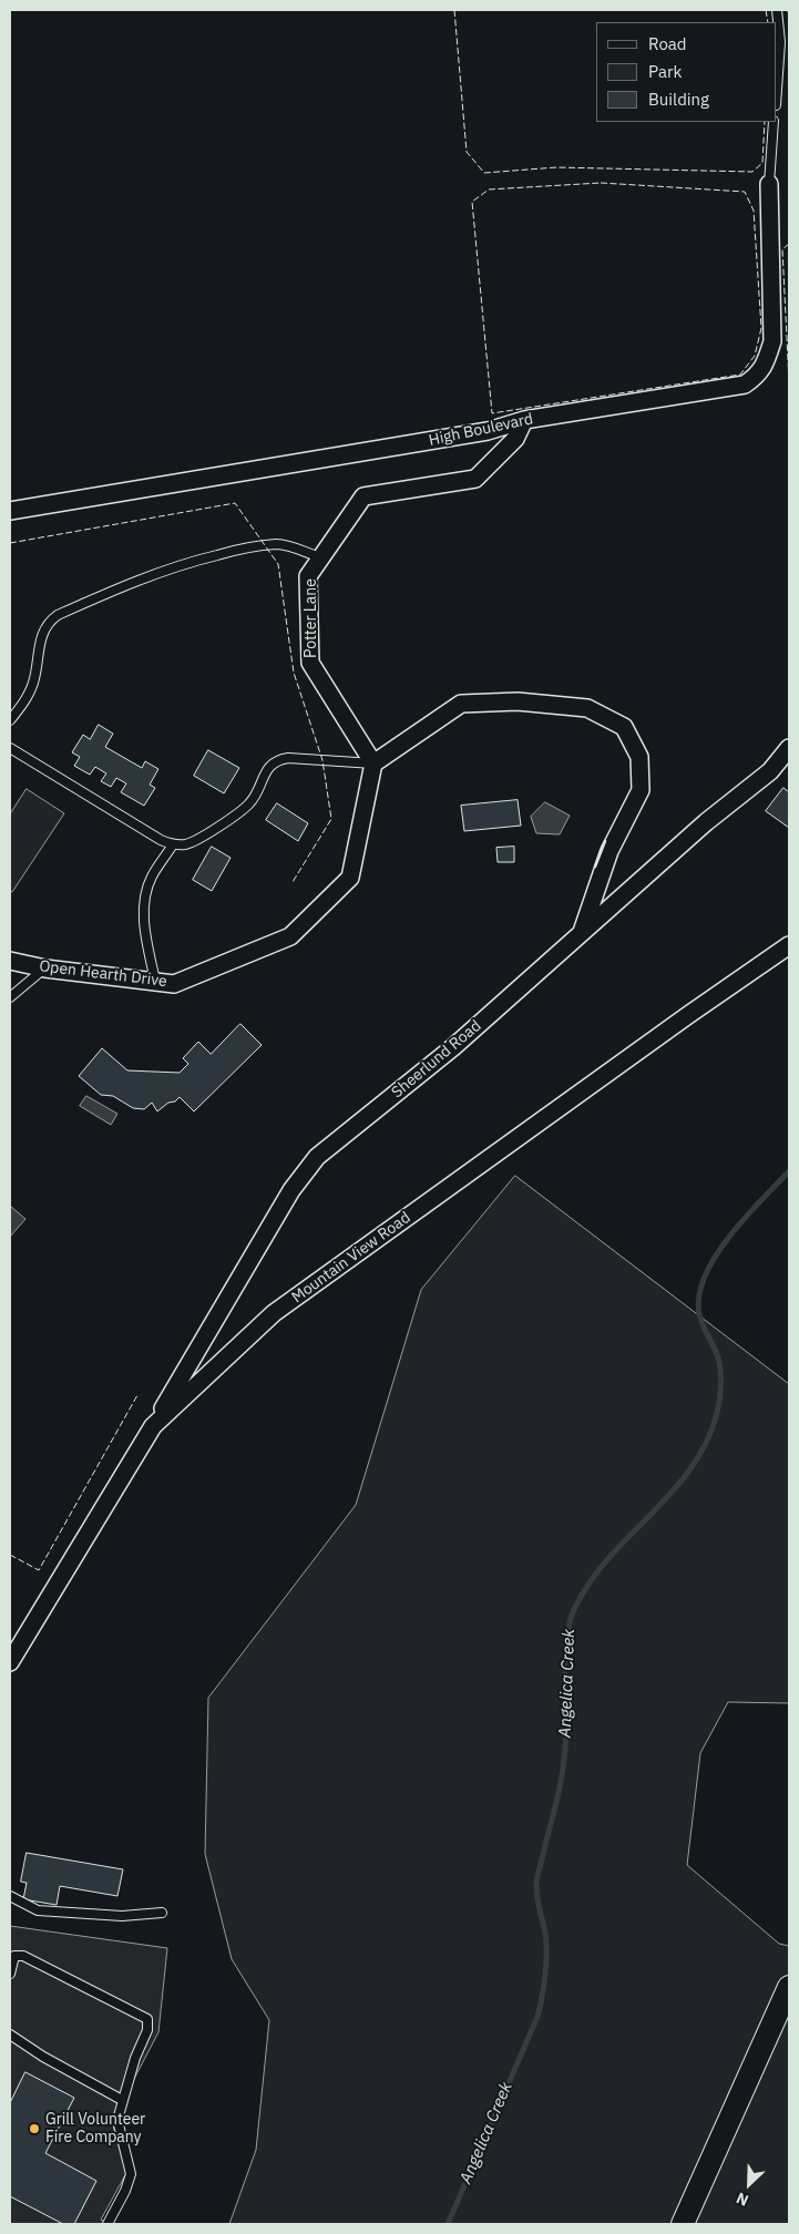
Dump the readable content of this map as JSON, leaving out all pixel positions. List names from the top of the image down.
{
  "streets": {
    "street": [
      "High Boulevard",
      "Potter Lane",
      "Open Hearth Drive",
      "Sheerlund Road",
      "Mountain View Road"
    ]
  },
  "crossings": [
    ["High Boulevard", "Potter Lane"],
    ["Potter Lane", "Open Hearth Drive"],
    ["Sheerlund Road", "Mountain View Road"]
  ],
  "water": ["Angelica Creek"],
  "places": ["Grill Volunteer Fire Company"],
  "legend": ["Road", "Park", "Building"],
  "north": "bottom left"
}
